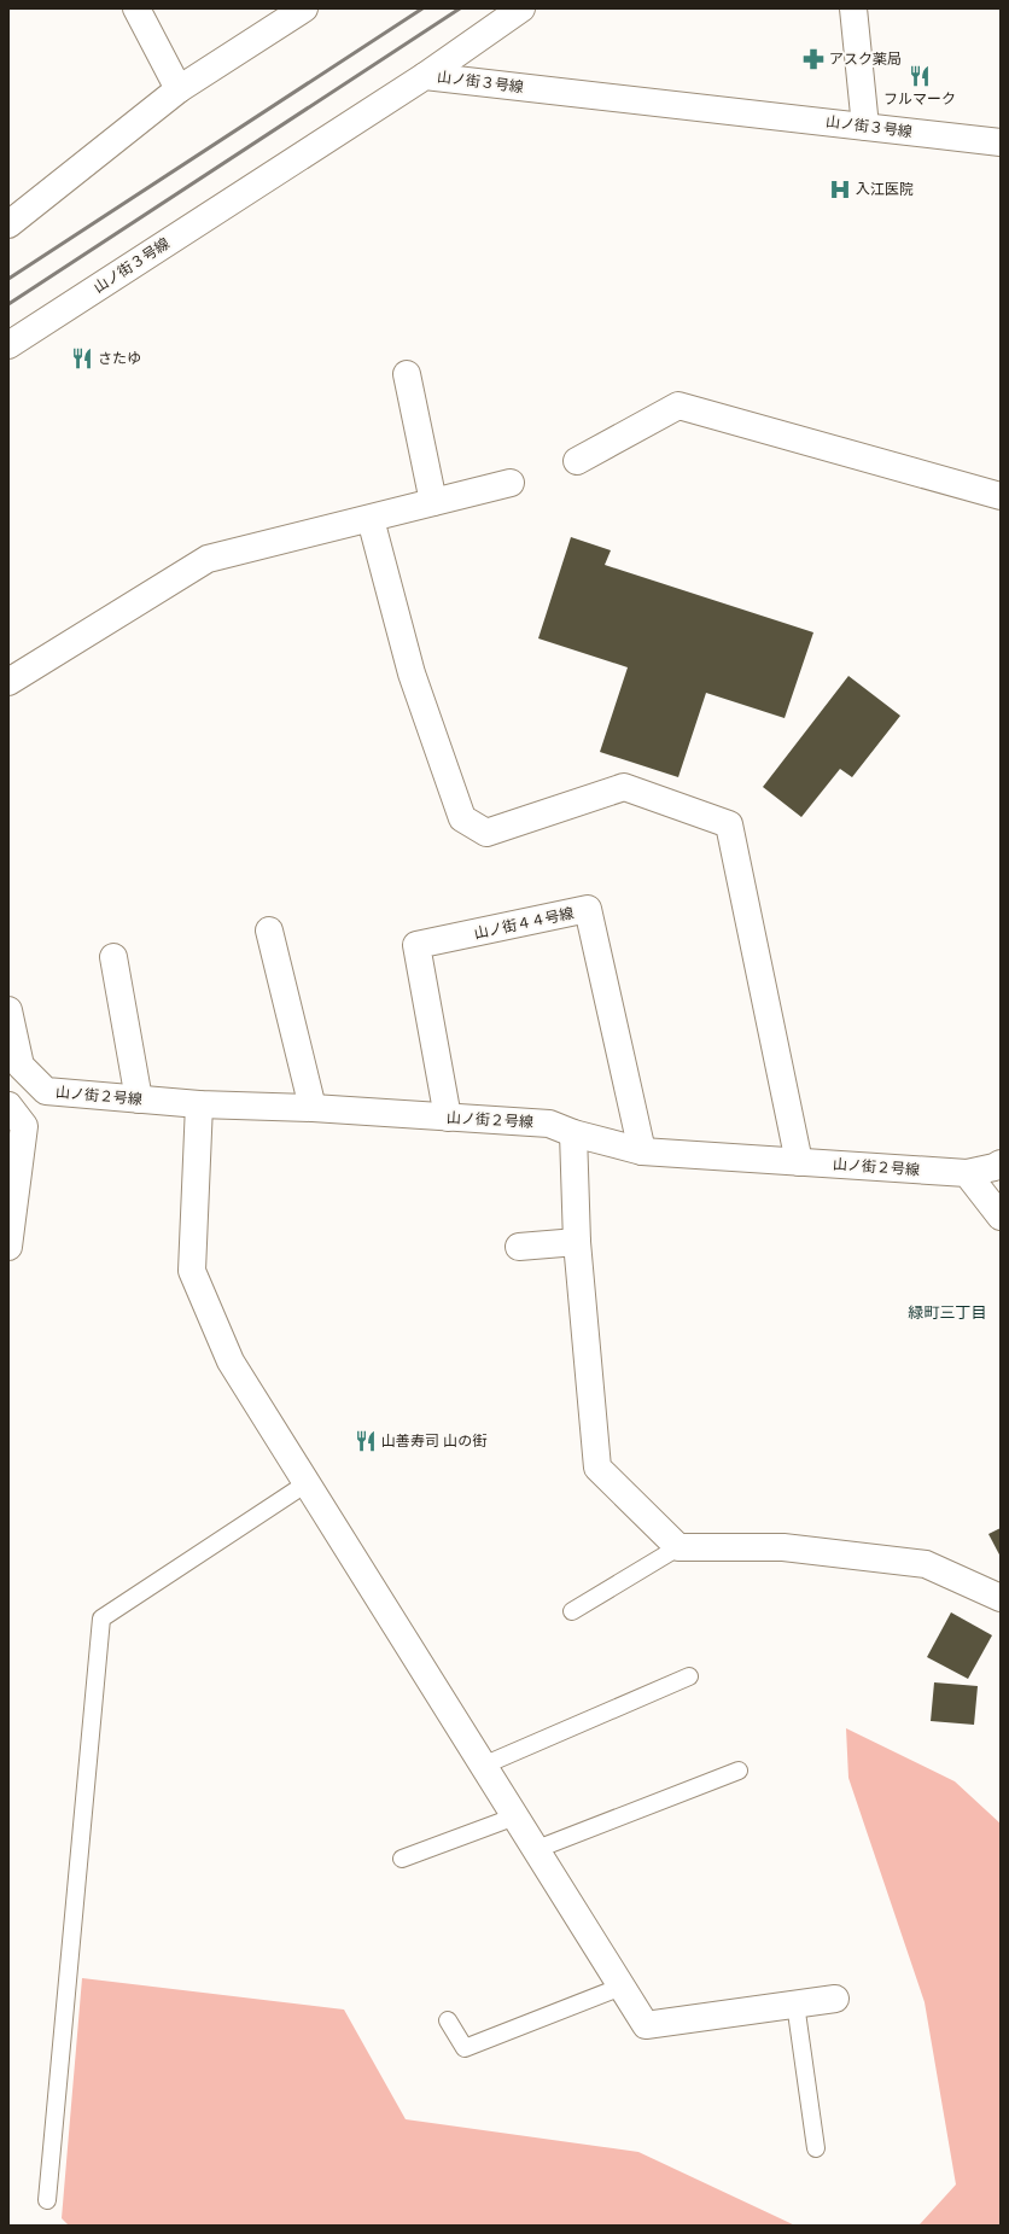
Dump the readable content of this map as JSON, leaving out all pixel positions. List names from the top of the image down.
{
  "streets": {
    "street": ["山ノ街３号線", "山ノ街４４号線", "山ノ街２号線"]
  },
  "crossings": [
    ["山ノ街４４号線", "山ノ街２号線"]
  ],
  "districts": ["緑町三丁目"],
  "places": {
    "pharmacy": ["アスク薬局"],
    "restaurant": ["フルマーク", "さたゆ", "山善寿司 山の街"],
    "hospital": ["入江医院"]
  }
}
